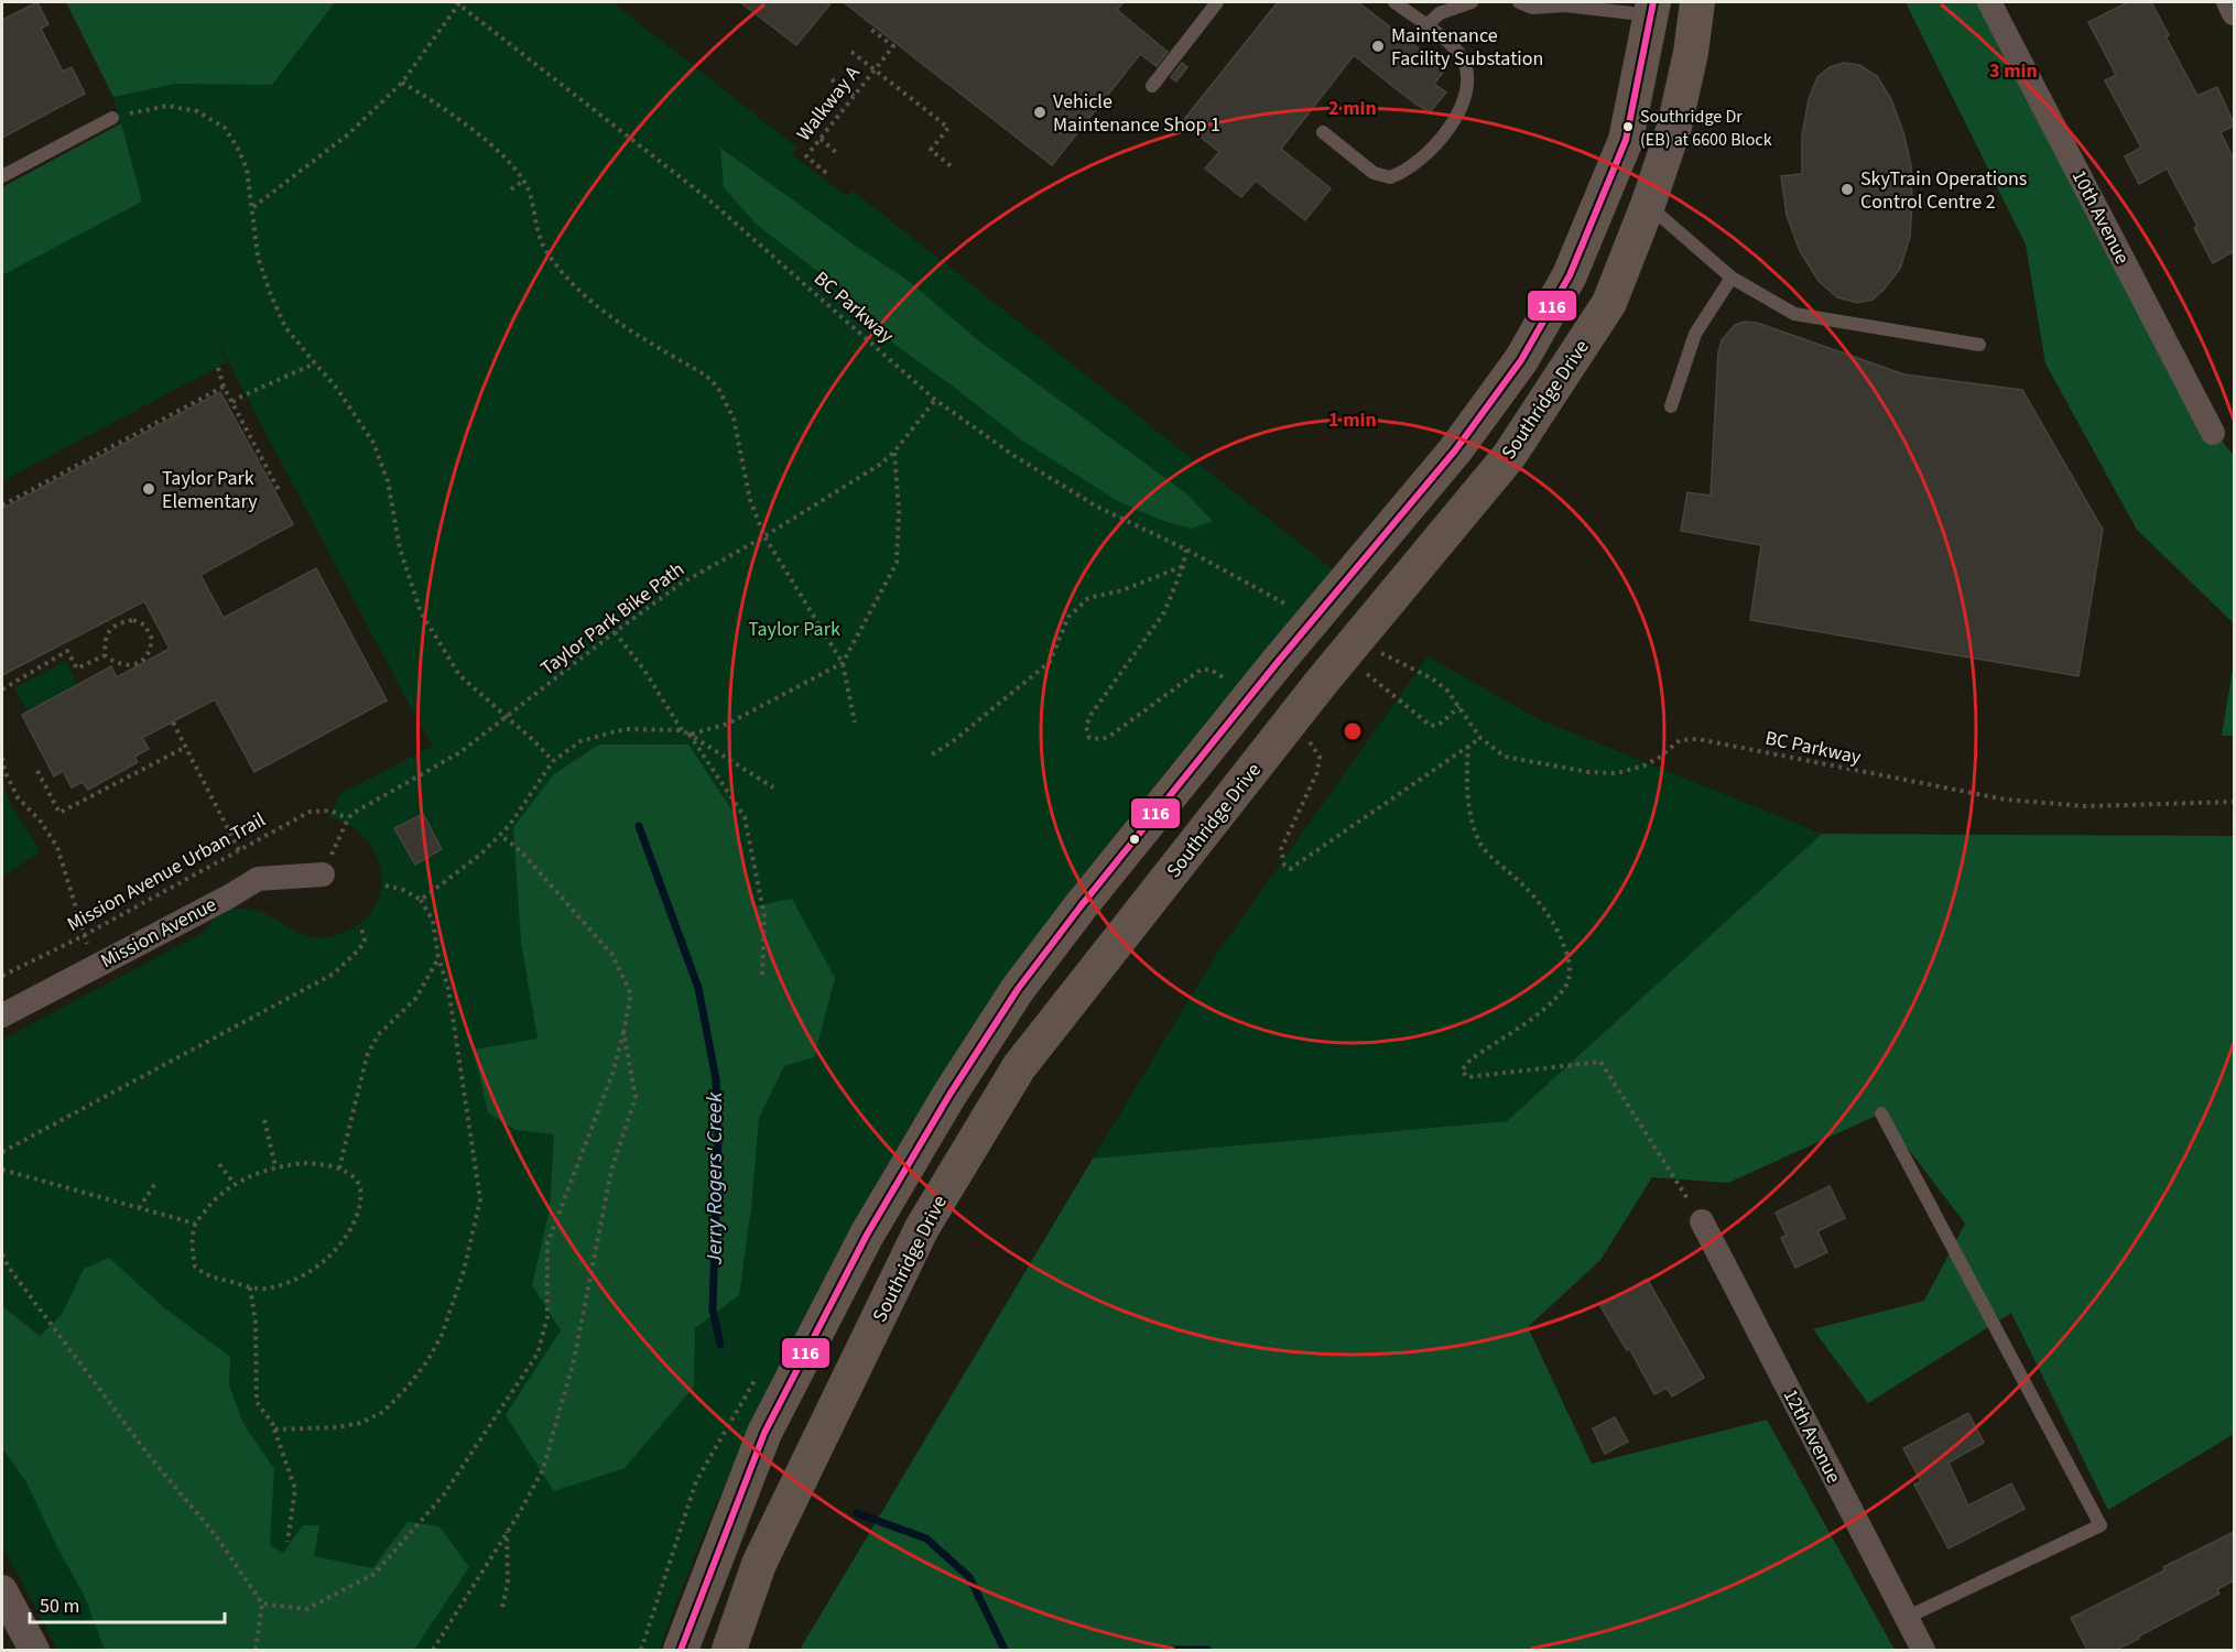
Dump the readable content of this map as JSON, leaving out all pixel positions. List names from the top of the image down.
{
  "streets": {
    "main road": ["Southridge Drive"],
    "street": ["10th Avenue", "Mission Avenue", "12th Avenue"],
    "path": [
      "Walkway A",
      "BC Parkway",
      "Taylor Park Bike Path",
      "Mission Avenue Urban Trail"
    ]
  },
  "crossings": [
    ["BC Parkway", "Taylor Park Bike Path"],
    ["Taylor Park Bike Path", "Mission Avenue Urban Trail"]
  ],
  "water": ["Jerry Rogers' Creek"],
  "parks": ["Taylor Park"],
  "places": [
    "Maintenance Facility Substation",
    "Vehicle Maintenance Shop 1",
    "Southridge Dr (EB) at 6600 Block",
    "SkyTrain Operations Control Centre 2",
    "Taylor Park Elementary"
  ],
  "lines": ["transit line 116"],
  "scale_bar": "50 m",
  "rings": ["3 min", "2 min", "1 min"]
}
